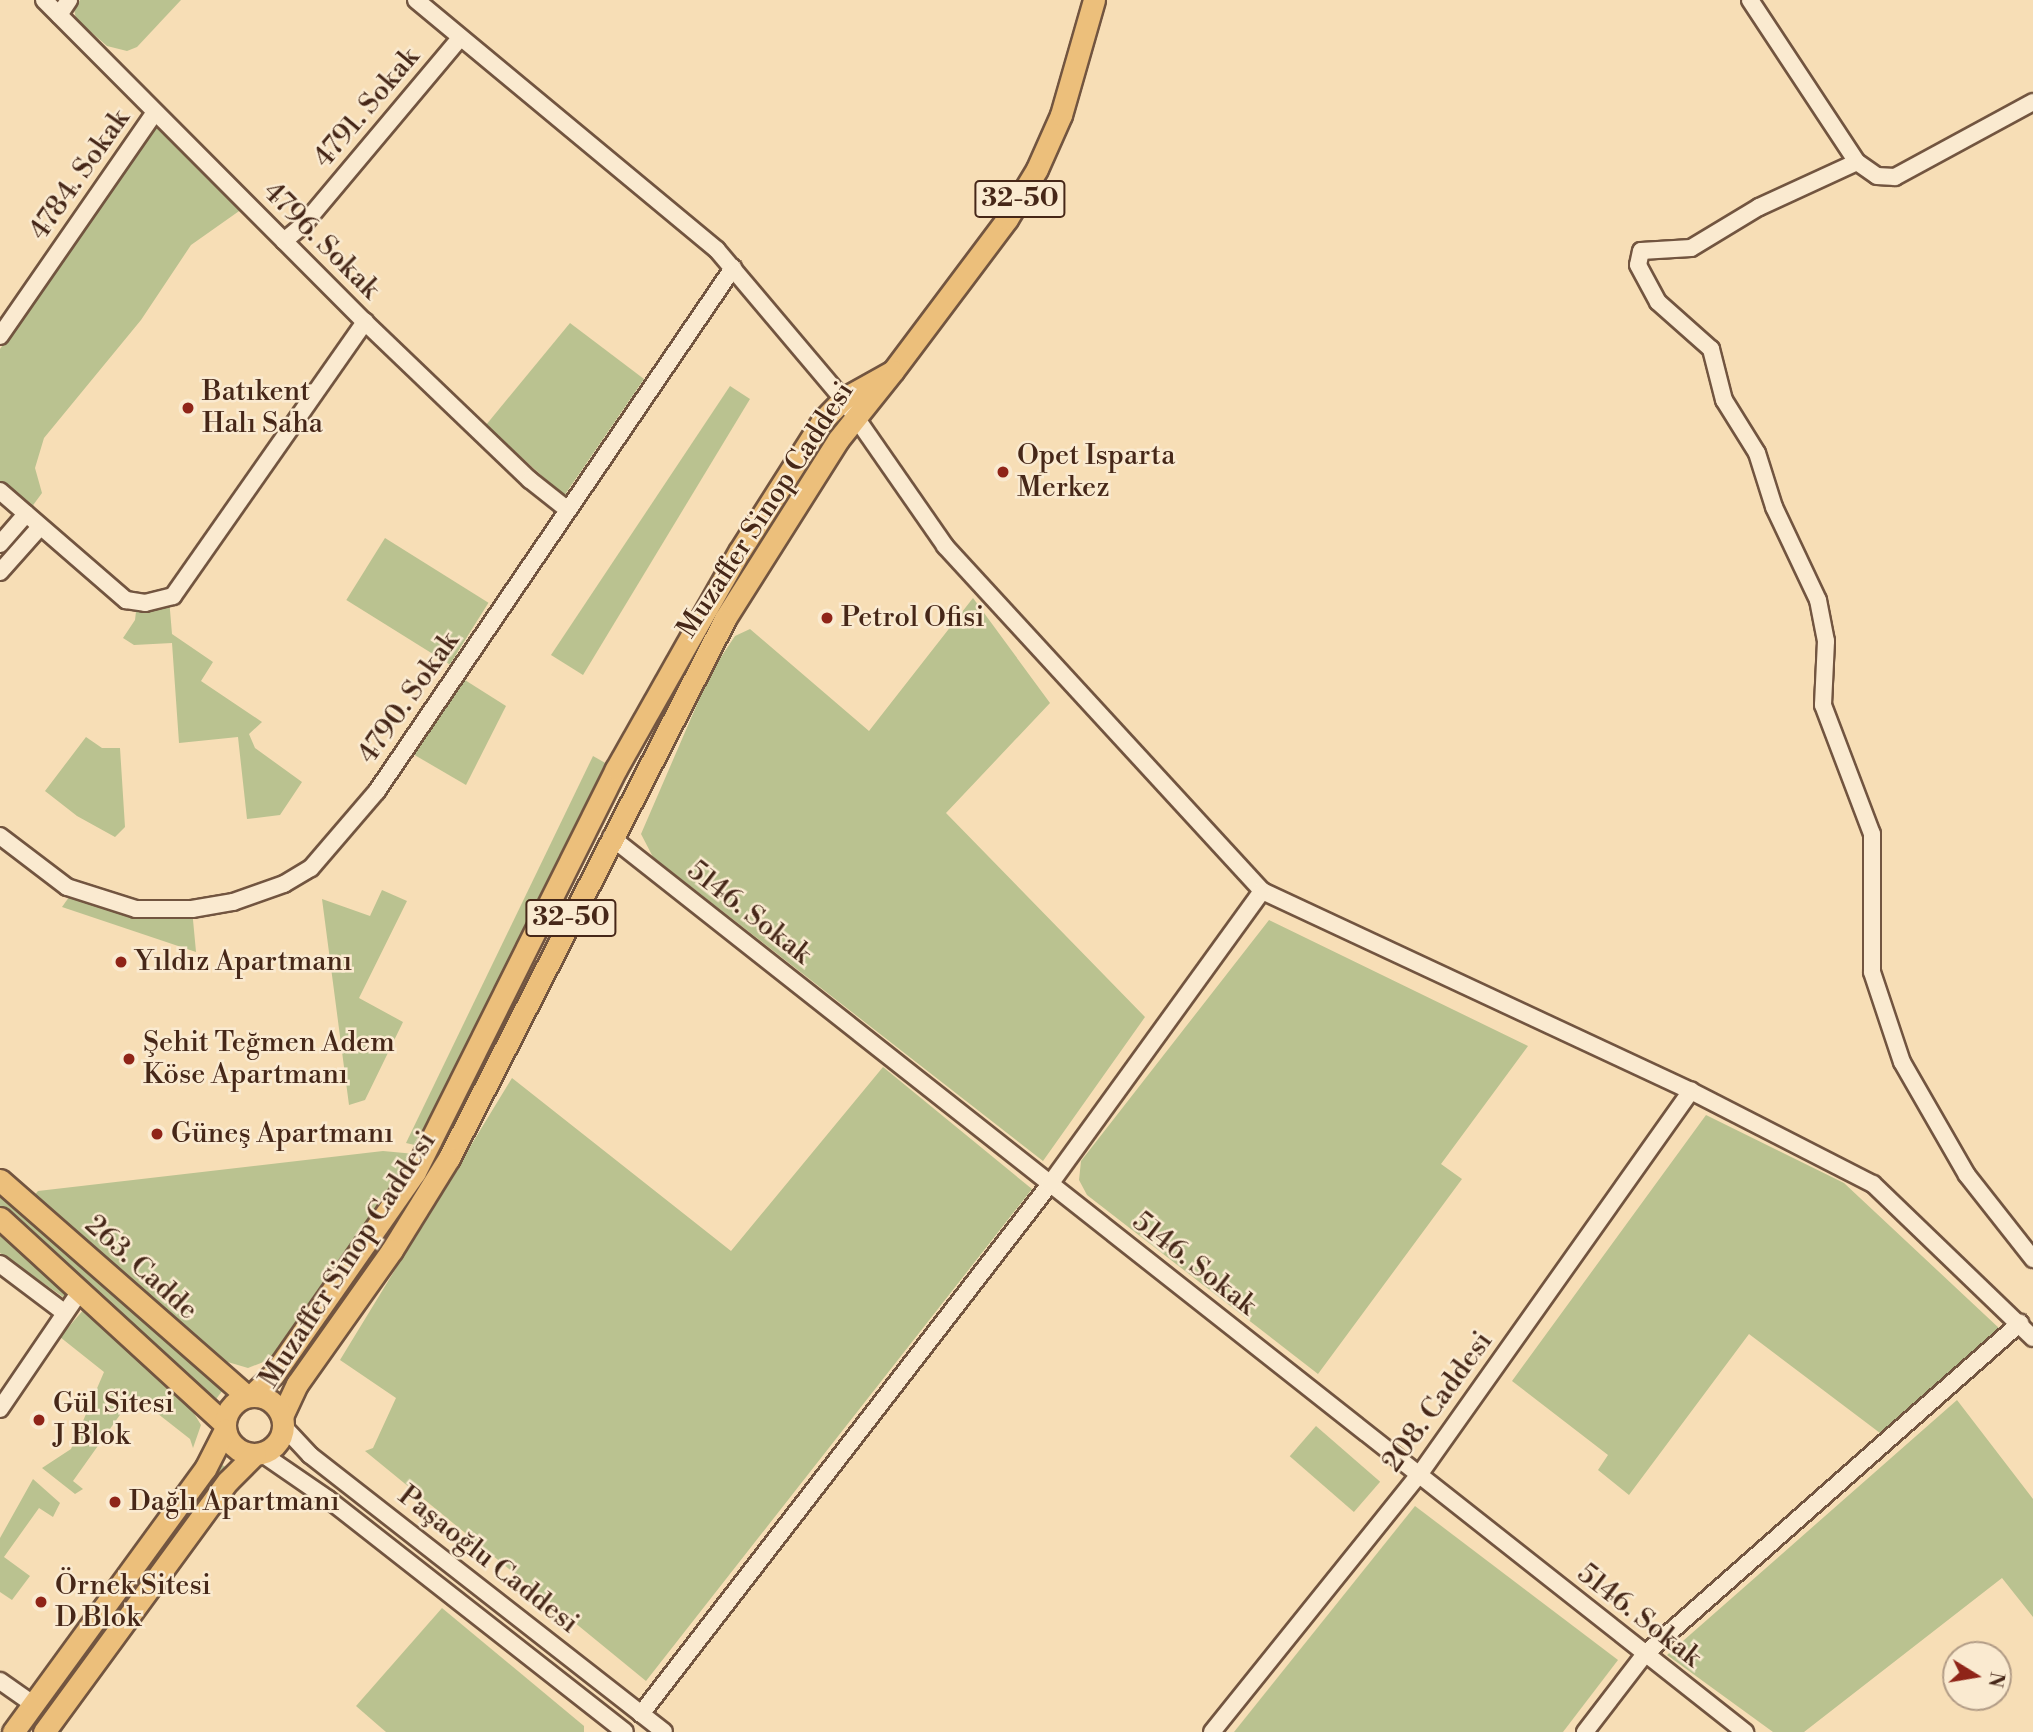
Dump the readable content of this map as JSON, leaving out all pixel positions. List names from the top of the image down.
{
  "streets": {
    "main road": ["32-50", "Muzaffer Sinop Caddesi", "263. Cadde"],
    "street": [
      "4791. Sokak",
      "4784. Sokak",
      "4796. Sokak",
      "4790. Sokak",
      "5146. Sokak",
      "208. Caddesi",
      "Paşaoğlu Caddesi"
    ]
  },
  "crossings": [
    ["4791. Sokak", "4796. Sokak"],
    ["4784. Sokak", "4796. Sokak"],
    ["4796. Sokak", "4790. Sokak"],
    ["Muzaffer Sinop Caddesi", "5146. Sokak"],
    ["Muzaffer Sinop Caddesi", "263. Cadde"],
    ["Muzaffer Sinop Caddesi", "Paşaoğlu Caddesi"],
    ["5146. Sokak", "208. Caddesi"],
    ["263. Cadde", "Paşaoğlu Caddesi"]
  ],
  "places": [
    "Batıkent Halı Saha",
    "Opet Isparta Merkez",
    "Petrol Ofisi",
    "Yıldız Apartmanı",
    "Şehit Teğmen Adem Köse Apartmanı",
    "Güneş Apartmanı",
    "Gül Sitesi J Blok",
    "Dağlı Apartmanı",
    "Örnek Sitesi D Blok"
  ],
  "north": "right"
}
